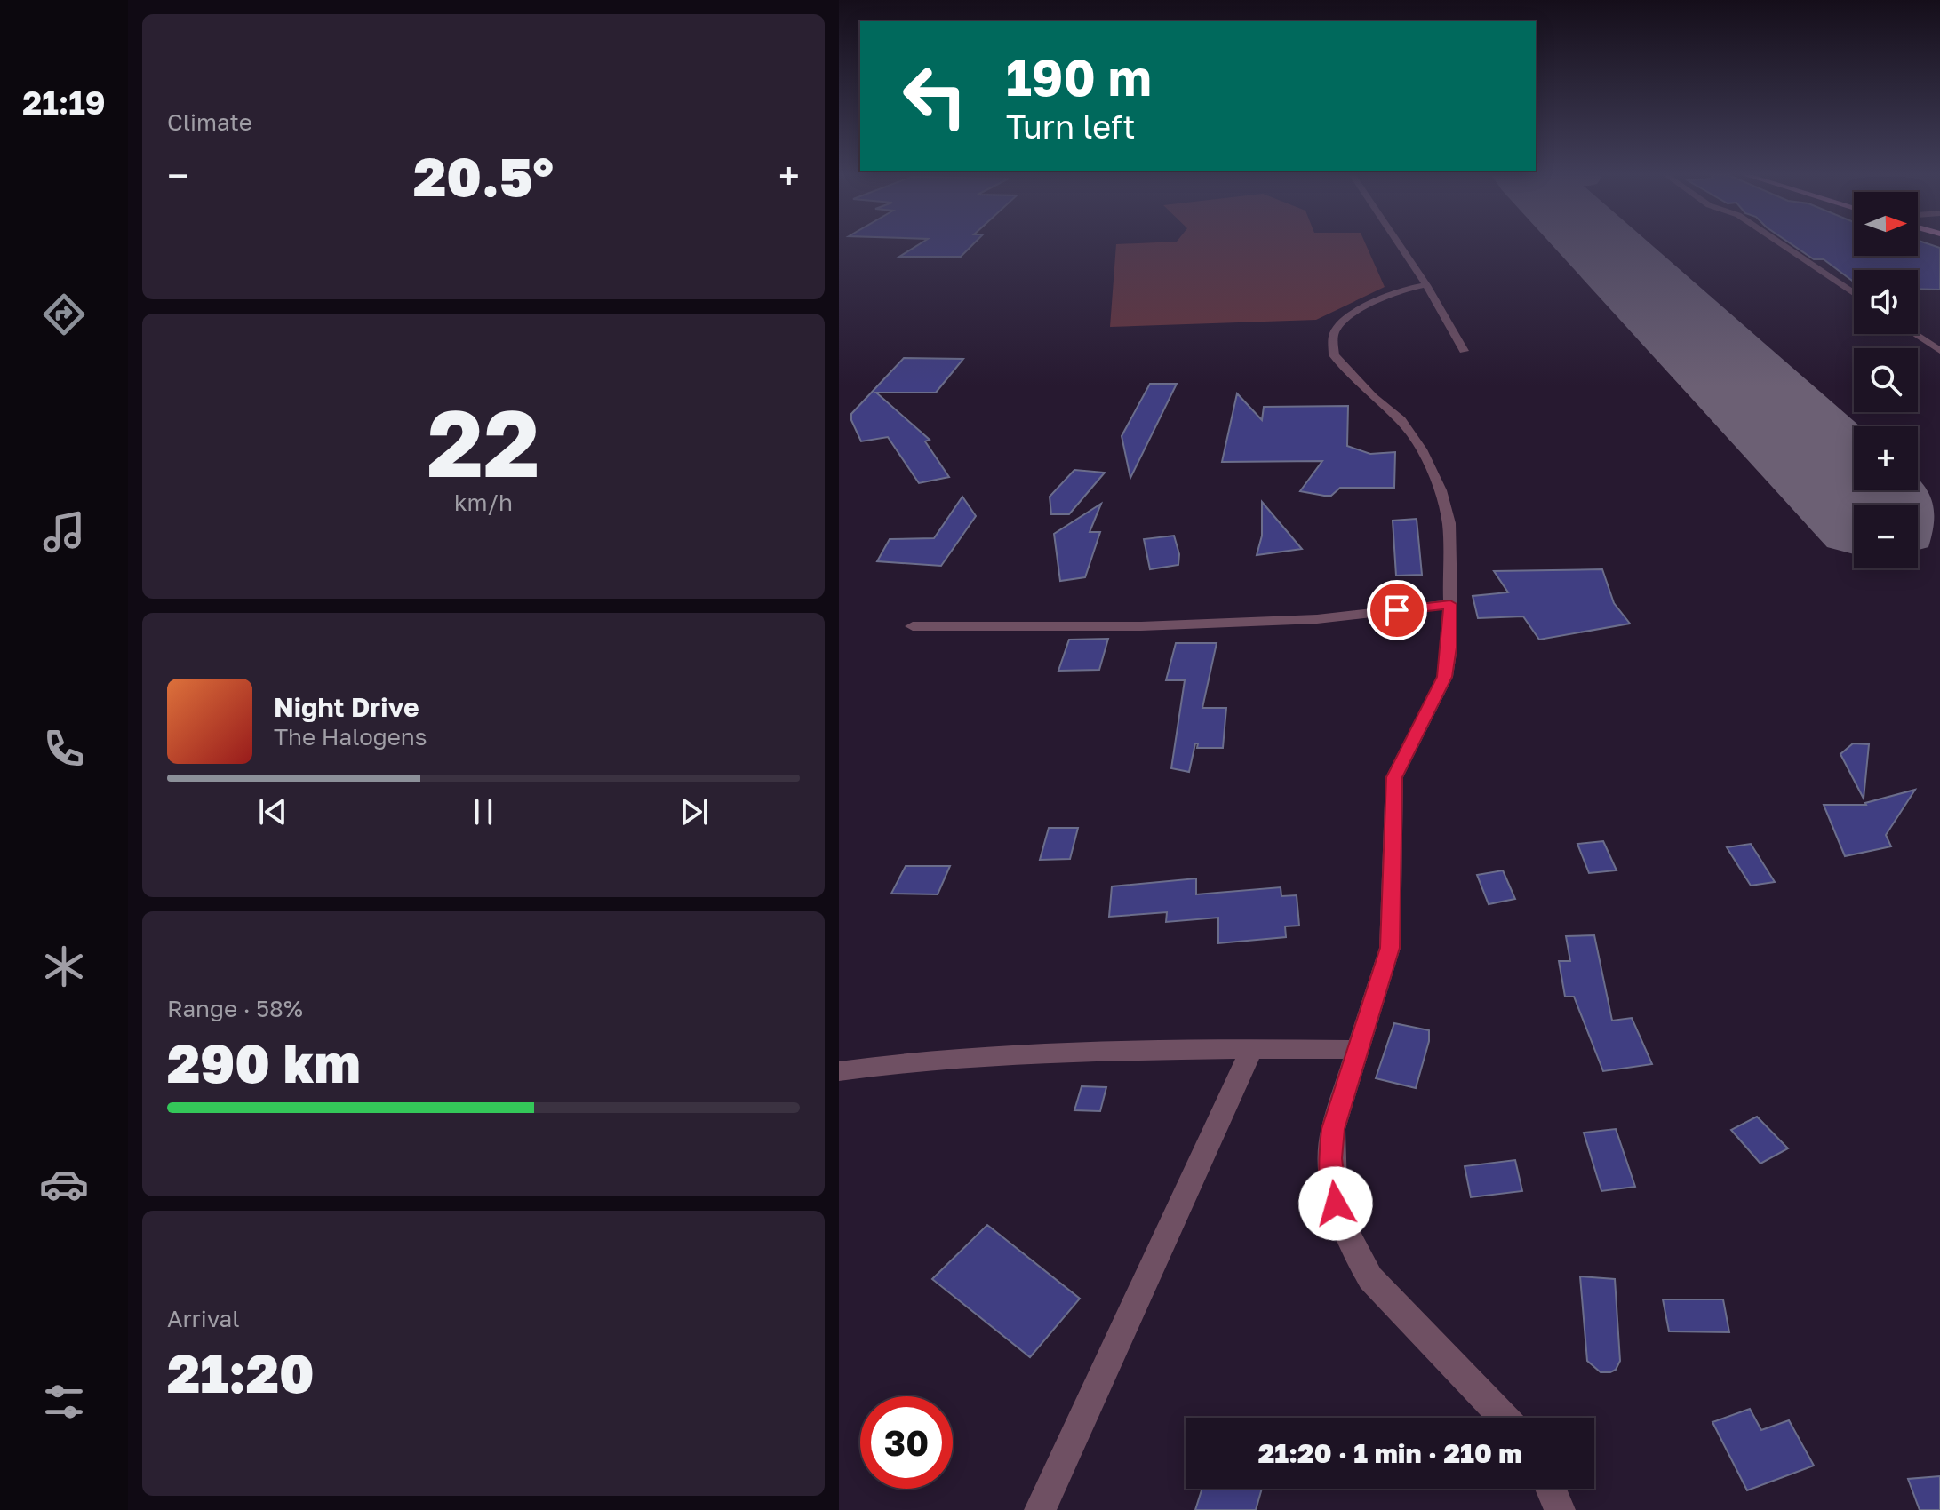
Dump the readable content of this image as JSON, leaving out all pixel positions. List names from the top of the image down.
{
  "north": "right",
  "page": {
    "tabs": "21:19",
    "tile": [
      "Climate",
      ["22", "km/h"],
      ["Range · 58%", "290 km"],
      ["Arrival", "21:20"]
    ],
    "turn": ["190 m", "Turn left"],
    "heat": ["−", "20.5°", "+"],
    "map_buttons": ["+", "−"],
    "song": ["Night Drive", "The Halogens"],
    "limit": "30",
    "trip": "21:20 · 1 min · 210 m"
  }
}
